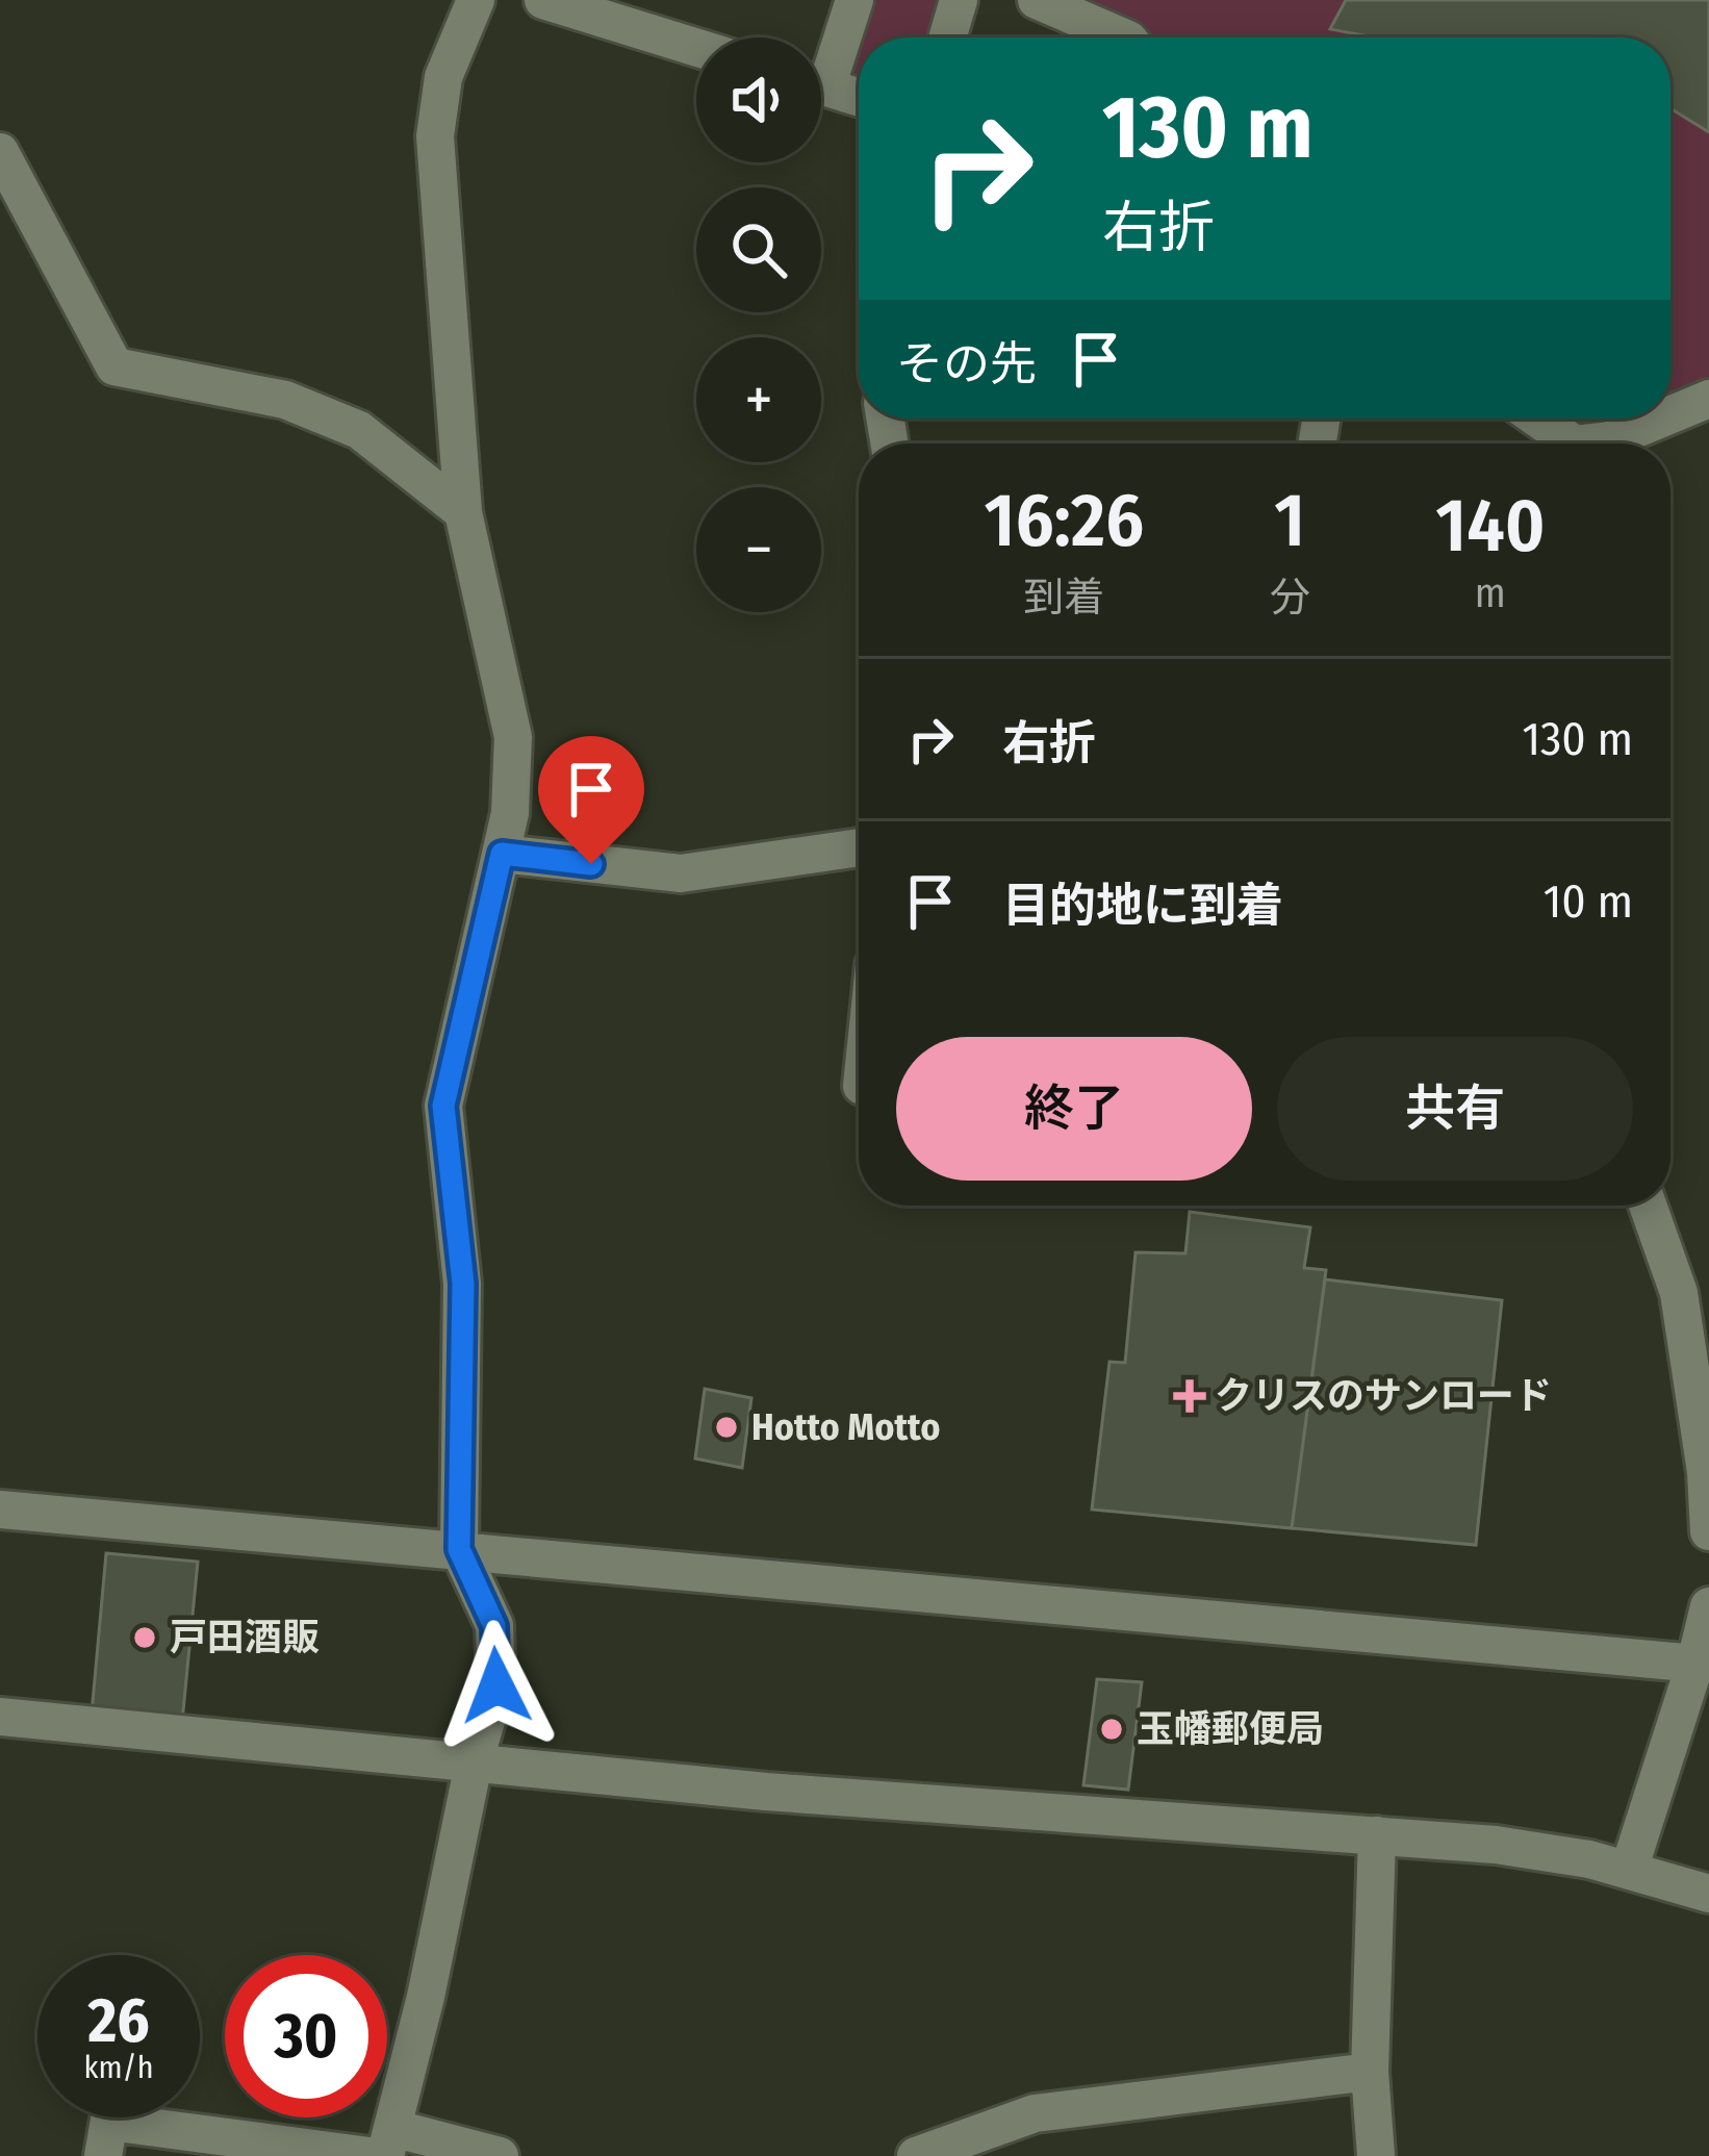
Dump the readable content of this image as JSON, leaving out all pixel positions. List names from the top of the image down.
{
  "places": {
    "health": ["クリスのサンロード"],
    "other": ["Hotto Motto", "戸田酒販", "玉幡郵便局"]
  },
  "page": {
    "map_buttons": ["+", "−"],
    "turn": ["130 m", "右折"],
    "then": "その先",
    "eta": [
      "16:26",
      "到着",
      "1",
      "分",
      "140",
      "m"
    ],
    "list": [
      {
        "name": "右折",
        "value": "130 m"
      },
      {
        "name": "目的地に到着",
        "value": "10 m"
      }
    ],
    "buttons": ["終了", "共有"],
    "speed": "26 km/h",
    "limit": "30"
  }
}
